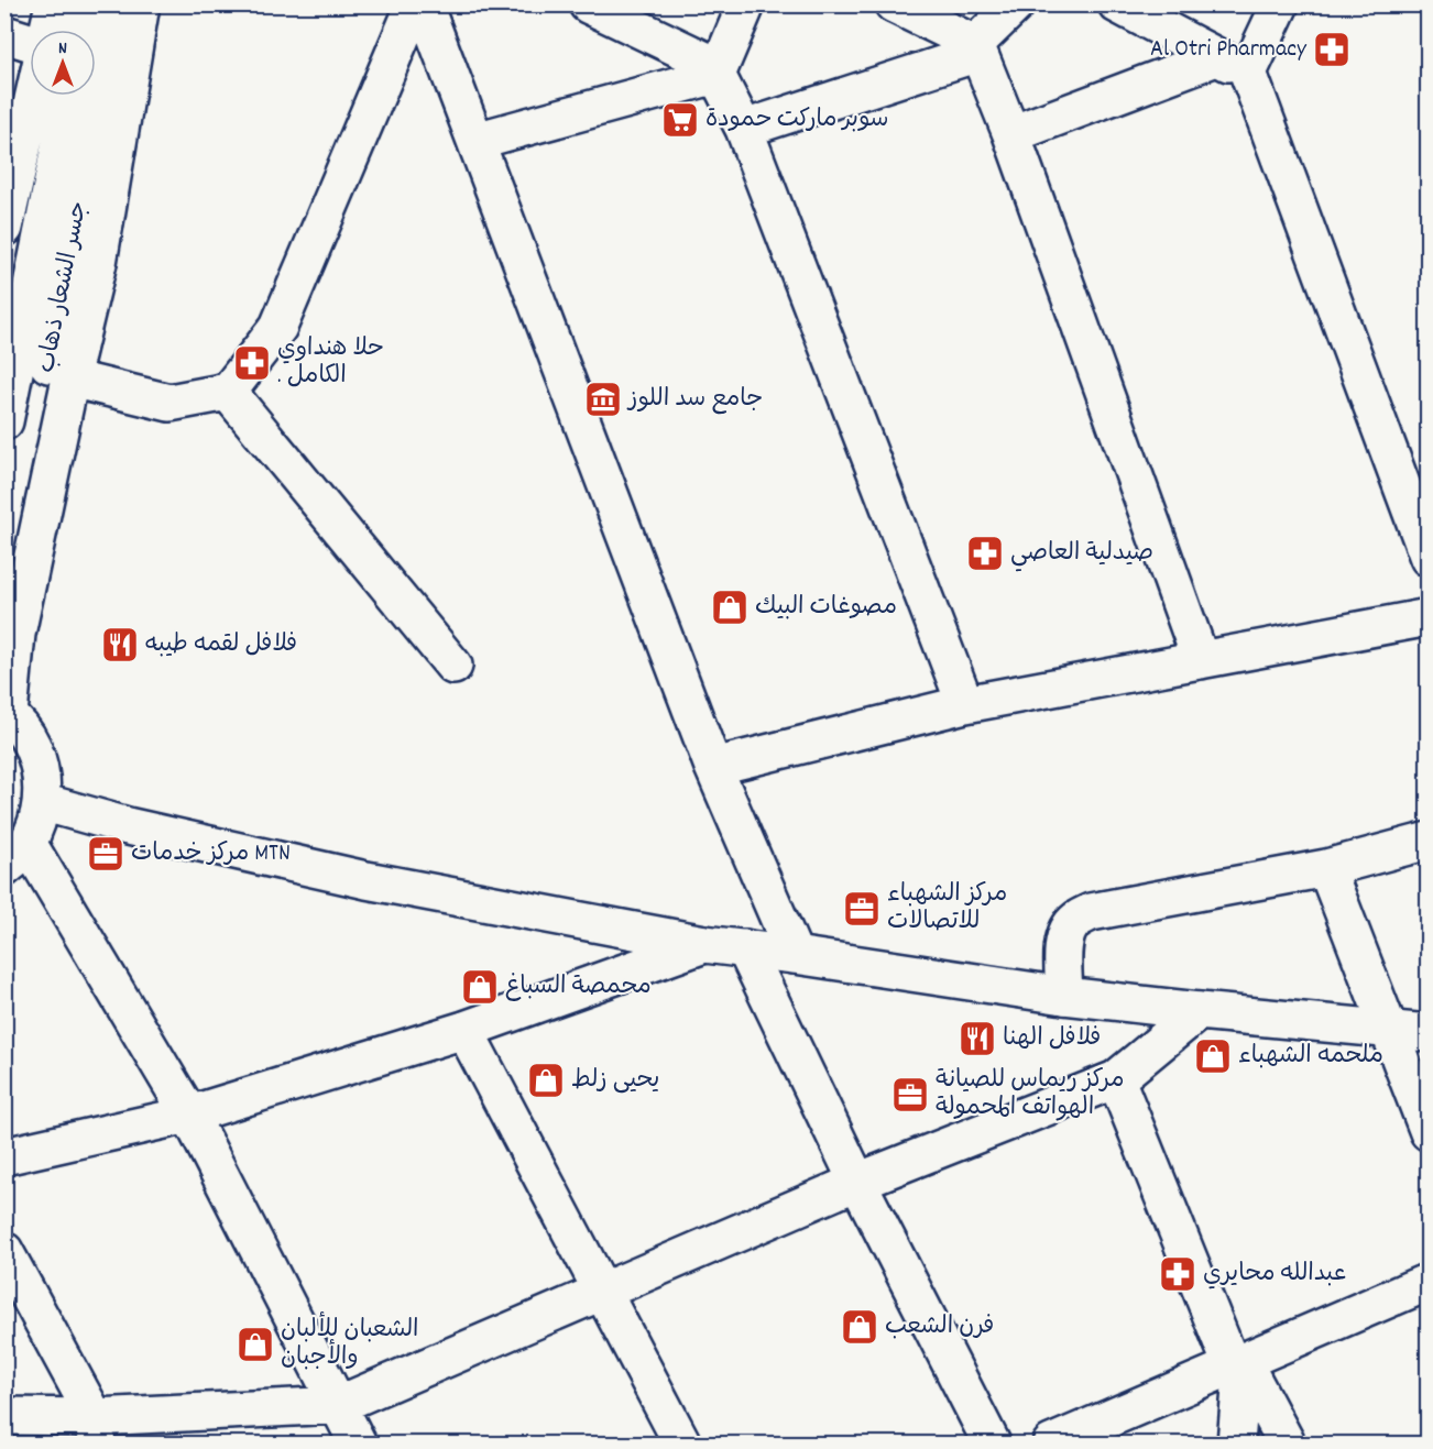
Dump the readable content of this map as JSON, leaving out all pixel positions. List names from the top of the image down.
{
  "streets": {
    "street": ["جسر الشعار ذهاب"]
  },
  "places": {
    "pharmacy": [
      "Al Otri Pharmacy",
      "حلا هنداوي . الكامل",
      "صيدلية العاصي",
      "عبدالله محايري"
    ],
    "supermarket": ["سوبر ماركت حمودة"],
    "museum": ["جامع سد اللوز"],
    "shop": [
      "مصوغات البيك",
      "محمصة السباغ",
      "ملحمه الشهباء",
      "يحيى زلط",
      "فرن الشعب",
      "الشعبان للألبان والأجبان"
    ],
    "restaurant": ["فلافل لقمه طيبه", "فلافل الهنا"],
    "office": ["مركز خدمات MTN", "مركز الشهباء للاتصالات", "مركز ريماس للصيانة الهواتف المحمولة"]
  },
  "north": "top"
}
